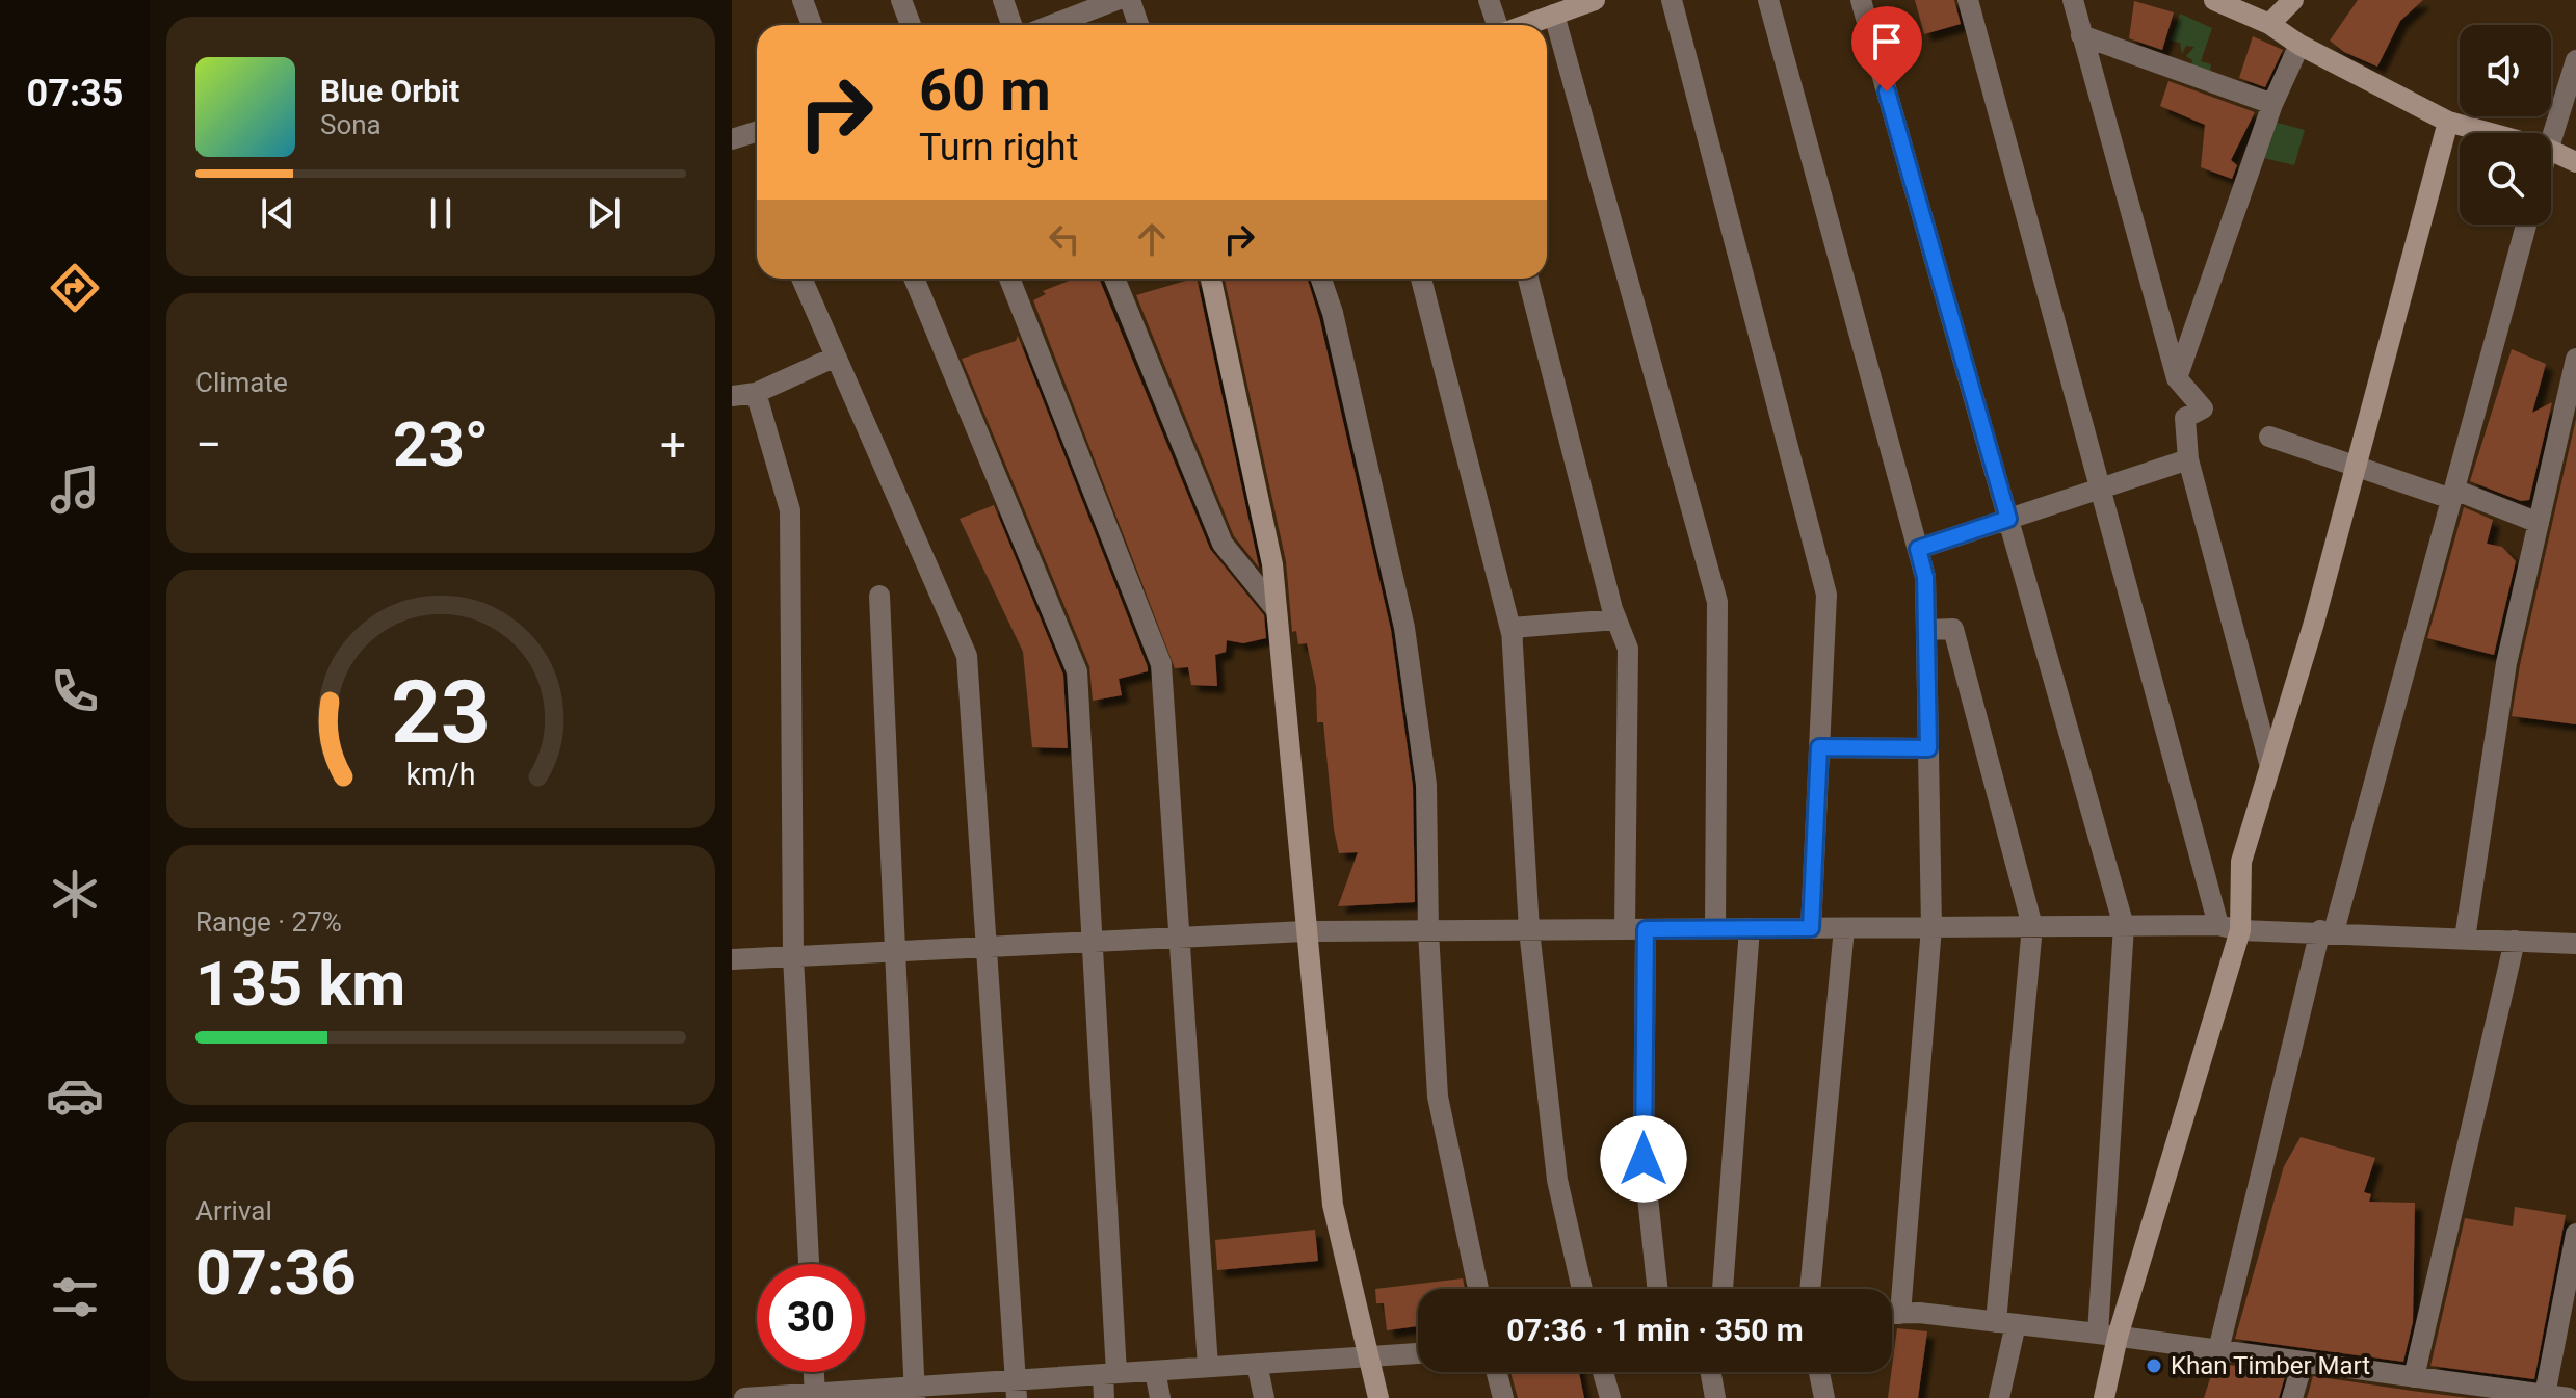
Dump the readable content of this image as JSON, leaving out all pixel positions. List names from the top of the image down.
{
  "places": ["Khan Timber Mart"],
  "page": {
    "tabs": "07:35",
    "turn": ["60 m", "Turn right"],
    "song": ["Blue Orbit", "Sona"],
    "tile": [
      "Climate",
      ["Range · 27%", "135 km"],
      ["Arrival", "07:36"]
    ],
    "heat": ["−", "23°", "+"],
    "limit": "30",
    "trip": "07:36 · 1 min · 350 m",
    "gauge": ["23", "km/h"]
  }
}
